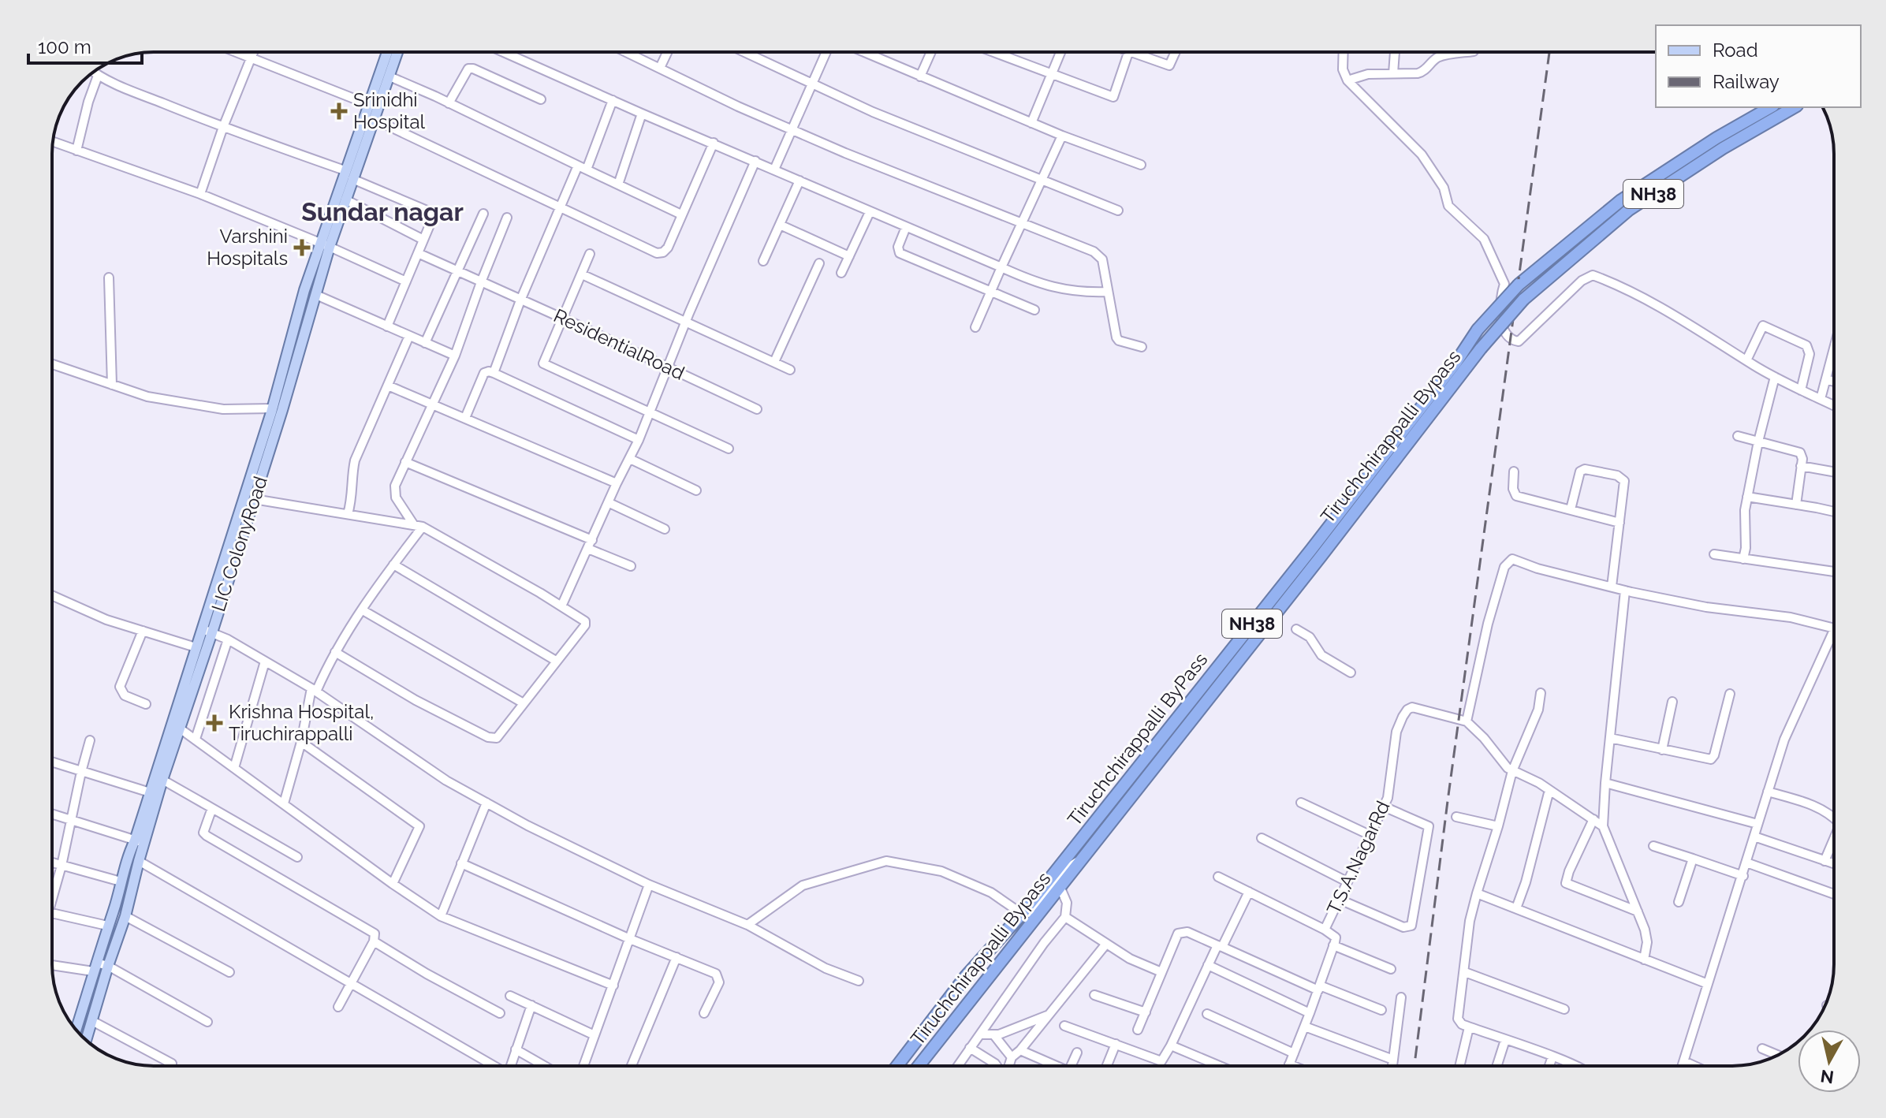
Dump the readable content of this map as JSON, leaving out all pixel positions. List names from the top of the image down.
{
  "streets": {
    "highway": ["NH38", "Tiruchchirappalli Bypass", "Tiruchchirappalli ByPass"],
    "main road": ["LIC ColonyRoad"],
    "street": ["ResidentialRoad", "T.S.A.NagarRd"]
  },
  "crossings": [
    ["Tiruchchirappalli Bypass", "Tiruchchirappalli ByPass"]
  ],
  "districts": ["Sundar nagar"],
  "places": {
    "health": ["Srinidhi Hospital", "Varshini Hospitals", "Krishna Hospital, Tiruchirappalli"]
  },
  "legend": ["Road", "Railway"],
  "scale_bar": "100 m",
  "north": "bottom"
}
